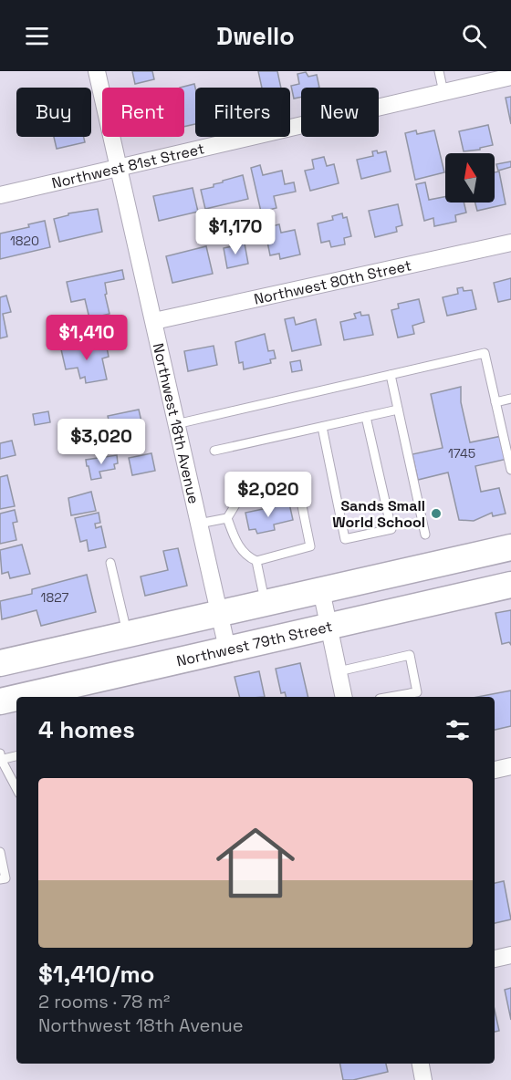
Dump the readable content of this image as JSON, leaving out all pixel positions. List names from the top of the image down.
{
  "streets": {
    "main road": ["Northwest 79th Street"],
    "street": ["Northwest 81st Street", "Northwest 80th Street", "Northwest 18th Avenue"]
  },
  "crossings": [
    ["Northwest 81st Street", "Northwest 18th Avenue"],
    ["Northwest 80th Street", "Northwest 18th Avenue"],
    ["Northwest 18th Avenue", "Northwest 79th Street"]
  ],
  "places": ["Sands Small World School"],
  "house_numbers": ["1820", "1745", "1827"],
  "north": "top",
  "page": {
    "header": "Dwello",
    "chip": [
      "Buy",
      "Rent",
      "Filters",
      "New"
    ],
    "price": [
      "$1,170",
      "$1,410",
      "$3,020",
      "$2,020"
    ],
    "heading": "4 homes",
    "list": [
      {
        "name": "$1,410/mo",
        "note": "2 rooms · 78 m² · Northwest 18th Avenue"
      }
    ]
  }
}
